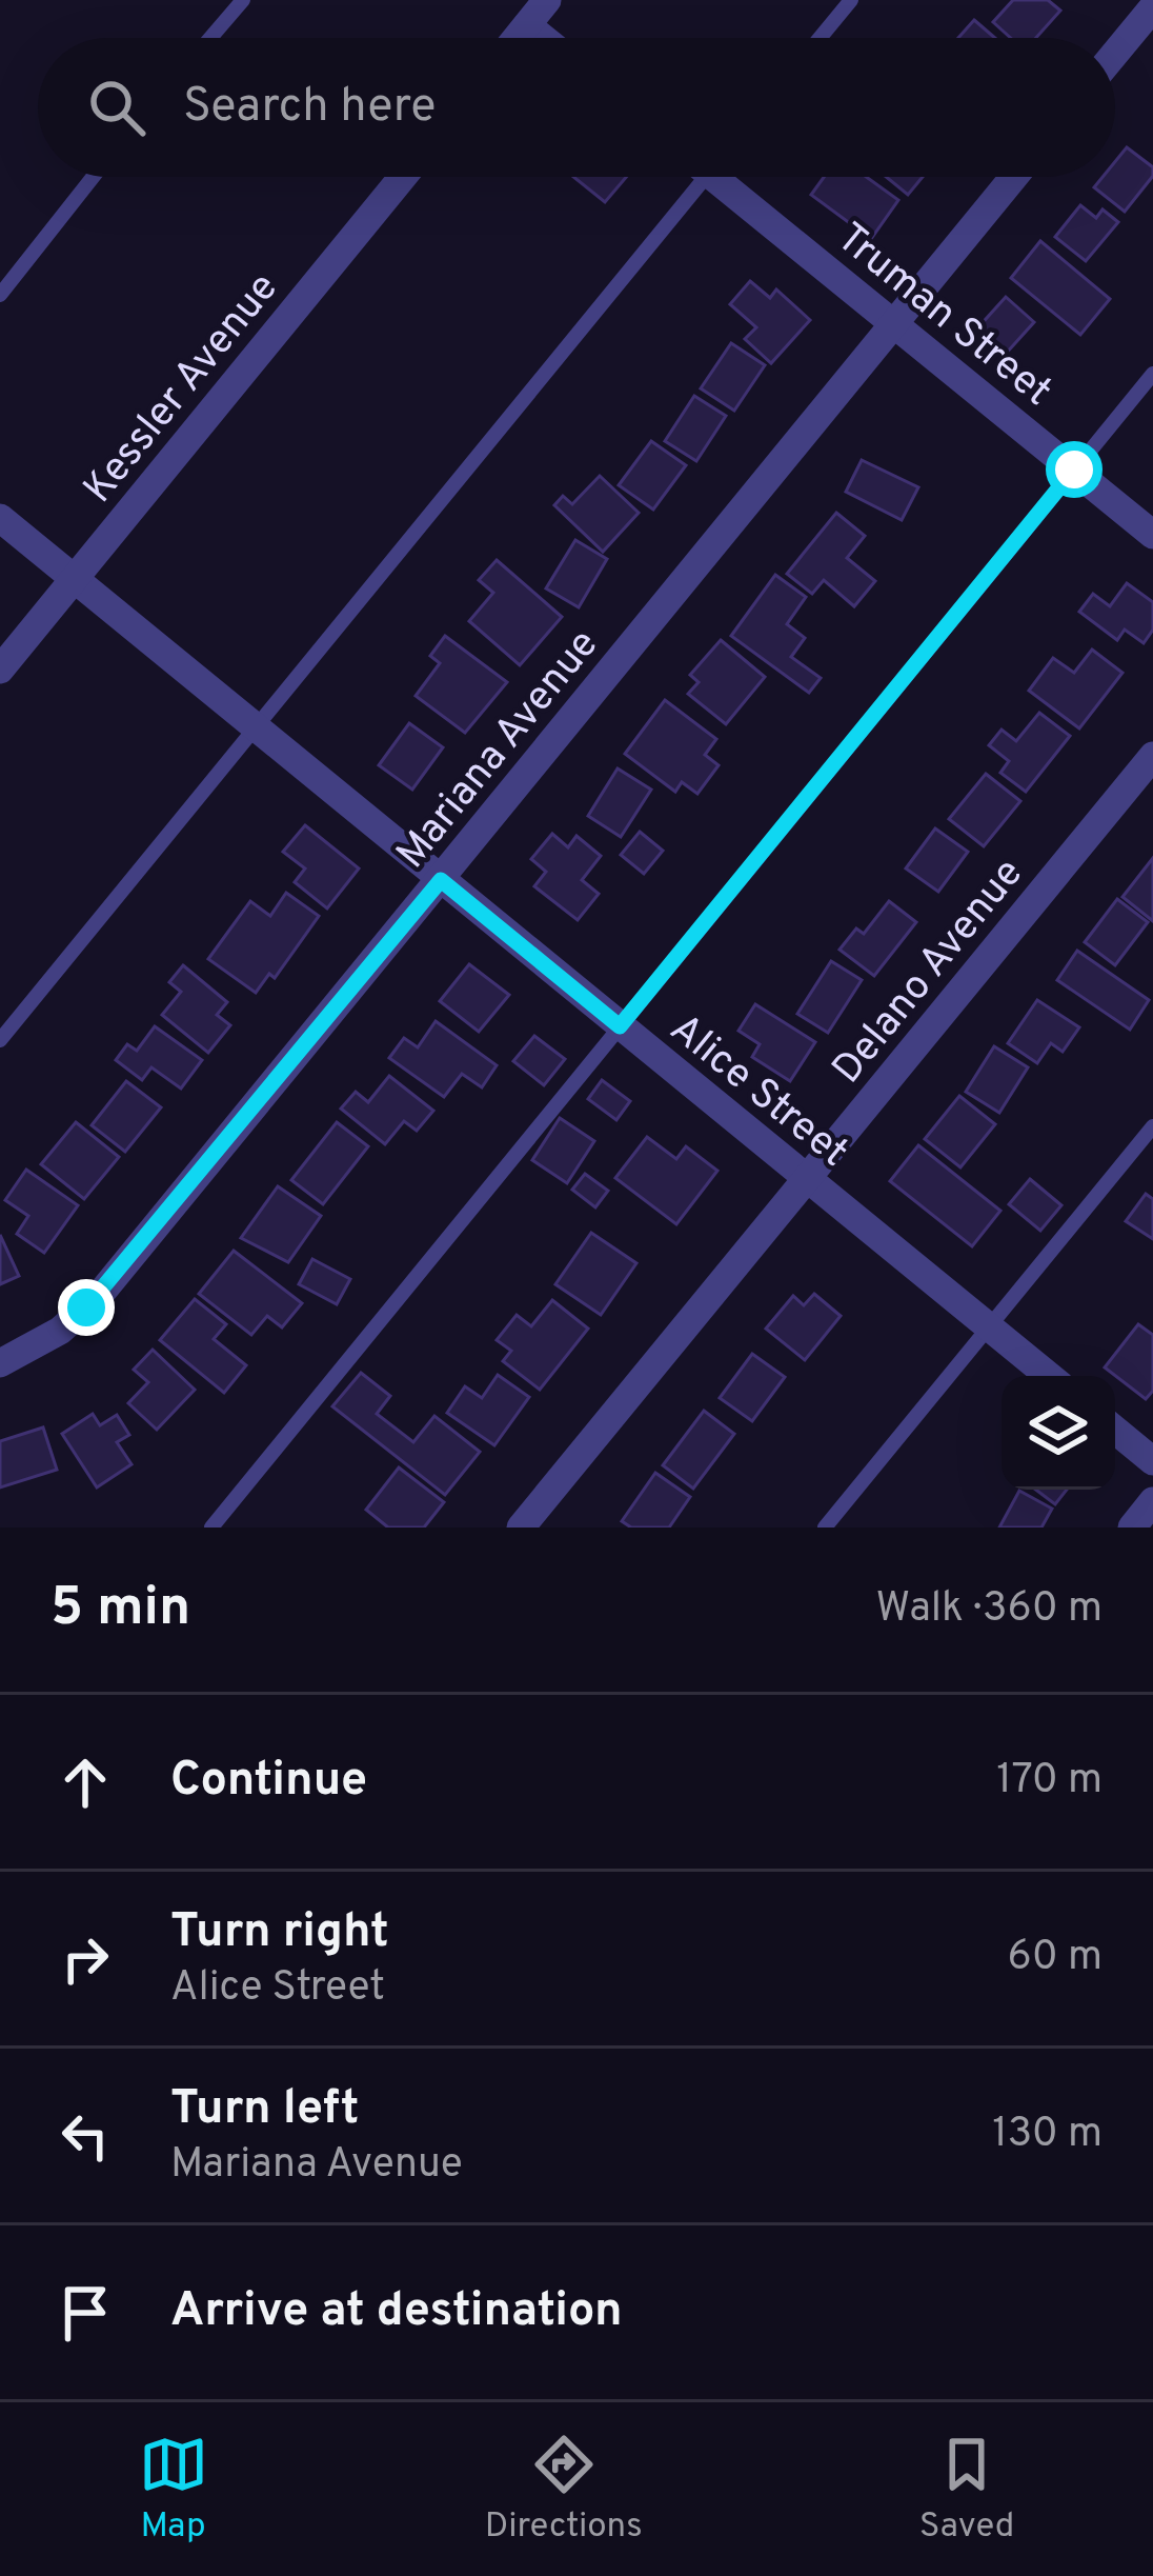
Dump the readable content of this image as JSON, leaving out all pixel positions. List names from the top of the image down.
{
  "streets": {
    "street": [
      "Truman Street",
      "Kessler Avenue",
      "Mariana Avenue",
      "Delano Avenue",
      "Alice Street"
    ]
  },
  "crossings": [
    ["Truman Street", "Mariana Avenue"],
    ["Kessler Avenue", "Alice Street"],
    ["Mariana Avenue", "Alice Street"],
    ["Delano Avenue", "Alice Street"]
  ],
  "page": {
    "search": "Search here",
    "heading": ["5 min", "Walk · 360 m"],
    "list": [
      ["Continue", "170 m"],
      ["Turn right", "Alice Street", "60 m"],
      ["Turn left", "Mariana Avenue", "130 m"],
      "Arrive at destination"
    ],
    "nav": ["Map", "Directions", "Saved"]
  }
}
